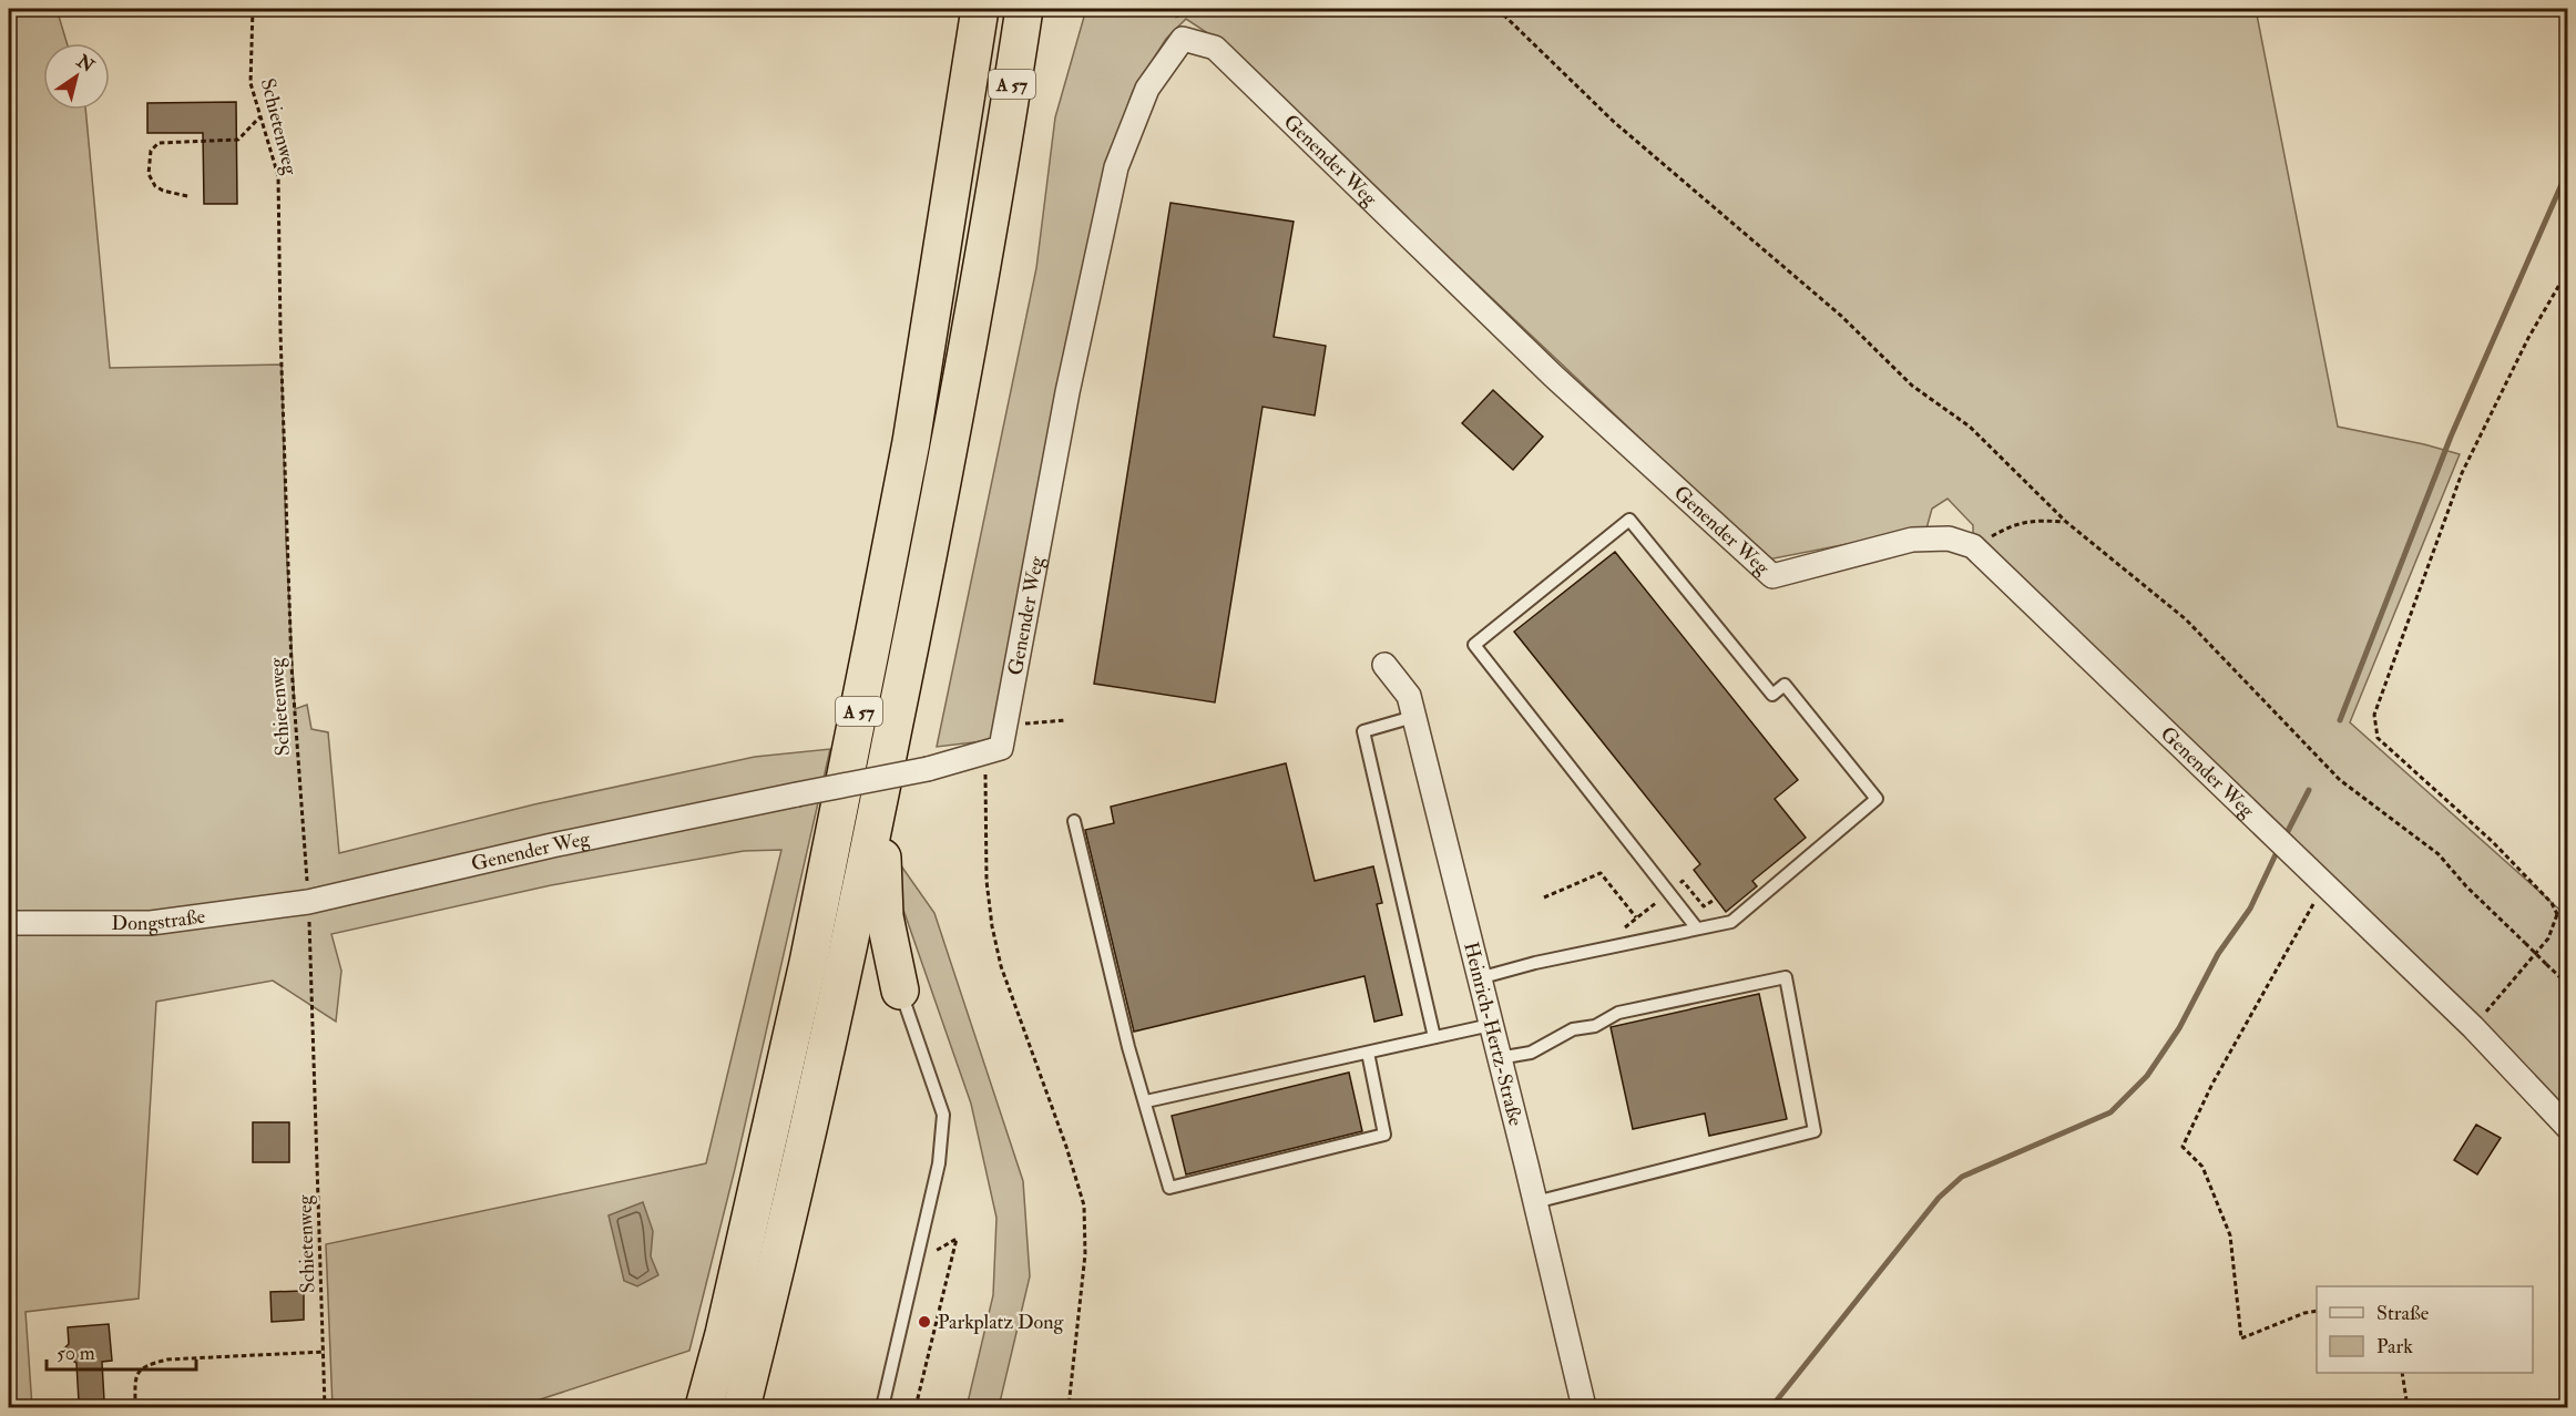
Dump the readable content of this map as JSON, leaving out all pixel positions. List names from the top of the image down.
{
  "streets": {
    "highway": ["A 57"],
    "street": ["Genender Weg", "Dongstraße", "Heinrich-Hertz-Straße"],
    "path": ["Schietenweg"]
  },
  "crossings": [
    ["Schietenweg", "Genender Weg"],
    ["Schietenweg", "Dongstraße"],
    ["Genender Weg", "Dongstraße"]
  ],
  "places": ["Parkplatz Dong"],
  "legend": ["Straße", "Park"],
  "scale_bar": "50 m",
  "north": "top right"
}
